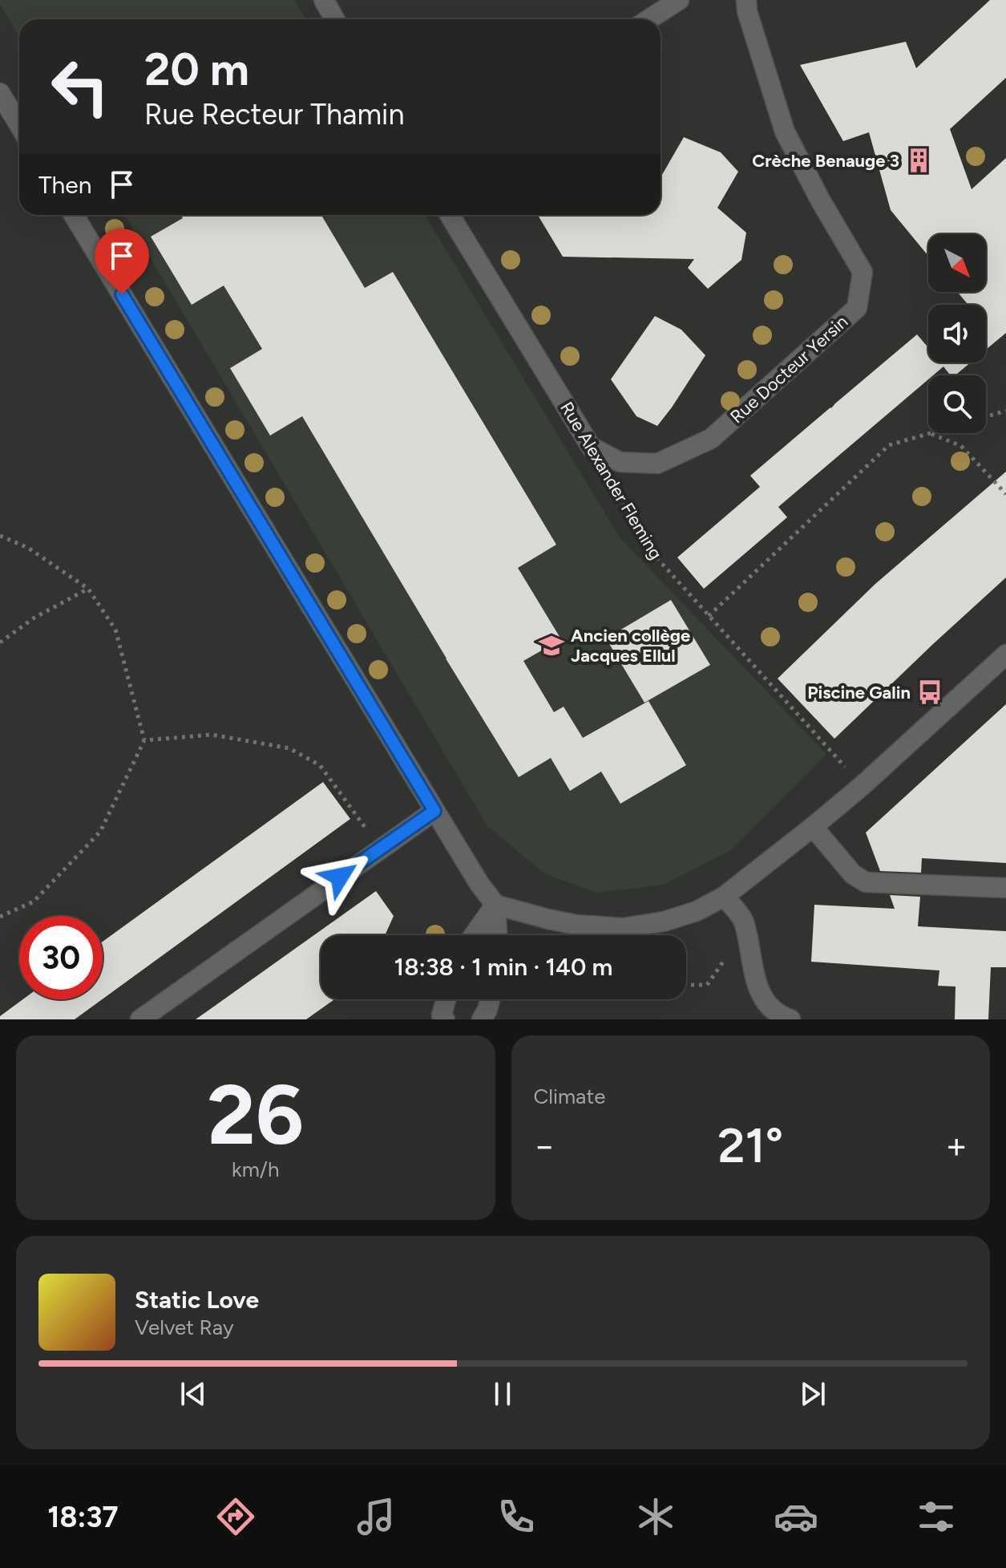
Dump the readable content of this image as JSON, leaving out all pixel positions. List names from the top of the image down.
{
  "streets": {
    "street": ["Rue Docteur Yersin", "Rue Alexander Fleming"]
  },
  "crossings": [
    ["Rue Docteur Yersin", "Rue Alexander Fleming"]
  ],
  "places": {
    "building": ["Crèche Benauge 3"],
    "school or university": ["Ancien collège Jacques Ellul"],
    "bus stop": ["Piscine Galin"]
  },
  "north": "bottom right",
  "page": {
    "turn": ["20 m", "Rue Recteur Thamin"],
    "then": "Then",
    "limit": "30",
    "trip": "18:38 · 1 min · 140 m",
    "tile": [
      ["26", "km/h"],
      "Climate"
    ],
    "heat": ["−", "21°", "+"],
    "song": ["Static Love", "Velvet Ray"],
    "tabs": "18:37"
  }
}
